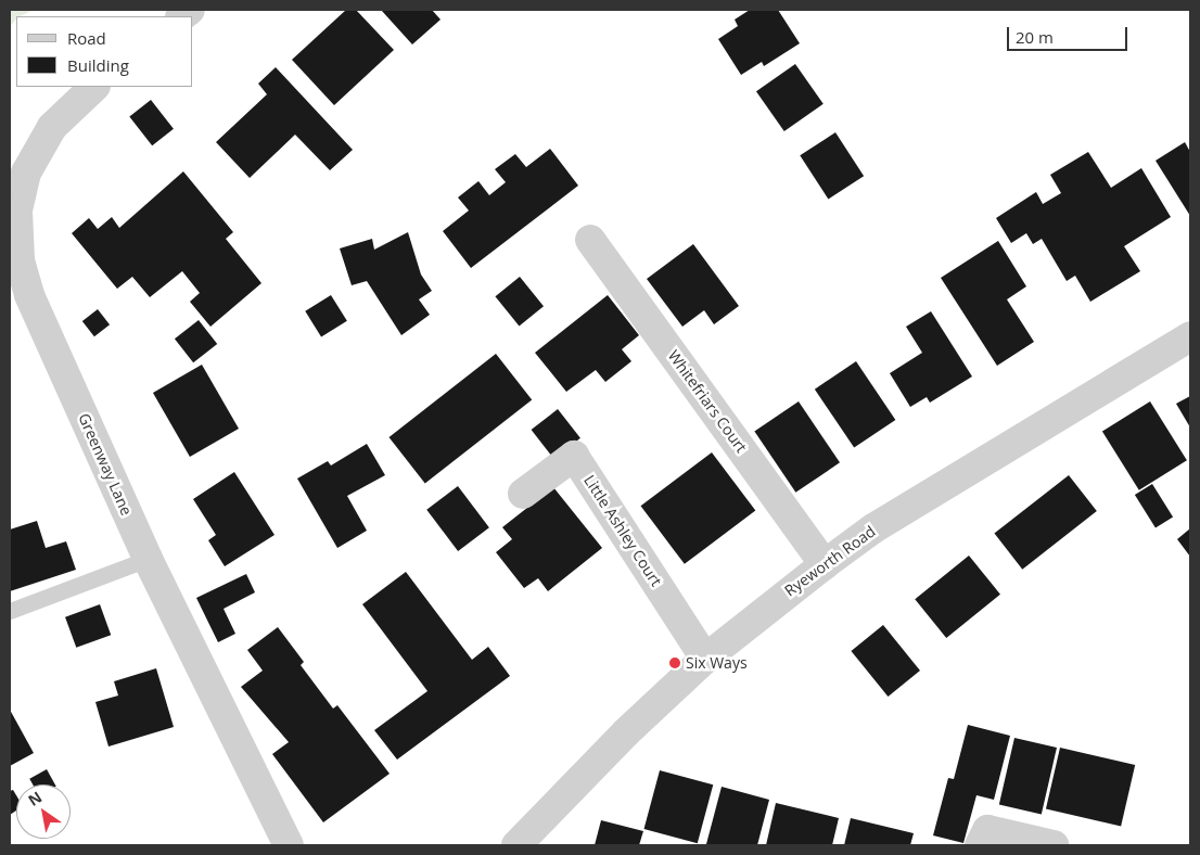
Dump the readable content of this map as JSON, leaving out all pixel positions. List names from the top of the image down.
{
  "streets": {
    "street": [
      "Whitefriars Court",
      "Greenway Lane",
      "Little Ashley Court",
      "Ryeworth Road"
    ]
  },
  "crossings": [
    ["Whitefriars Court", "Ryeworth Road"],
    ["Little Ashley Court", "Ryeworth Road"]
  ],
  "places": ["Six Ways"],
  "legend": ["Road", "Building"],
  "scale_bar": "20 m",
  "north": "top left"
}
